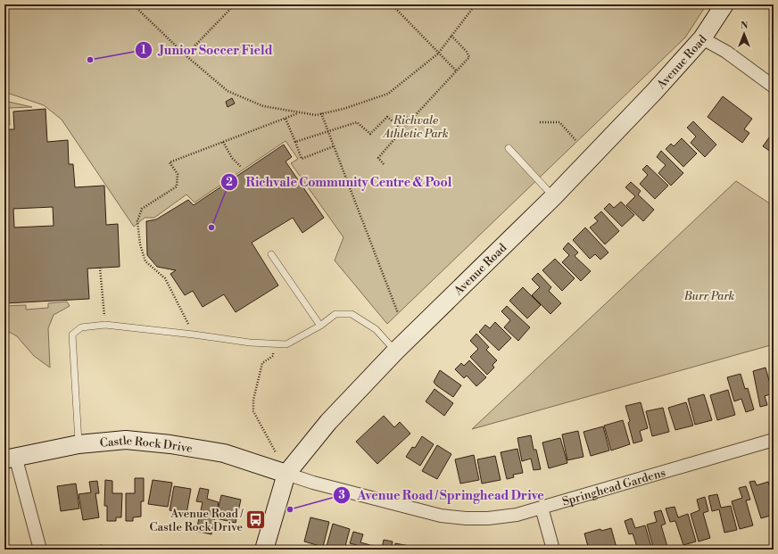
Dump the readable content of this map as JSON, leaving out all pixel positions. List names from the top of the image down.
{
  "streets": {
    "street": ["Avenue Road", "Castle Rock Drive", "Springhead Gardens"]
  },
  "crossings": [
    ["Avenue Road", "Castle Rock Drive"],
    ["Avenue Road", "Springhead Gardens"],
    ["Castle Rock Drive", "Springhead Gardens"]
  ],
  "parks": ["Richvale Athletic Park", "Burr Park"],
  "places": {
    "other": ["Junior Soccer Field", "Richvale Community Centre & Pool", "Avenue Road / Springhead Drive"],
    "bus stop": ["Avenue Road / Castle Rock Drive"]
  },
  "north": "top"
}
